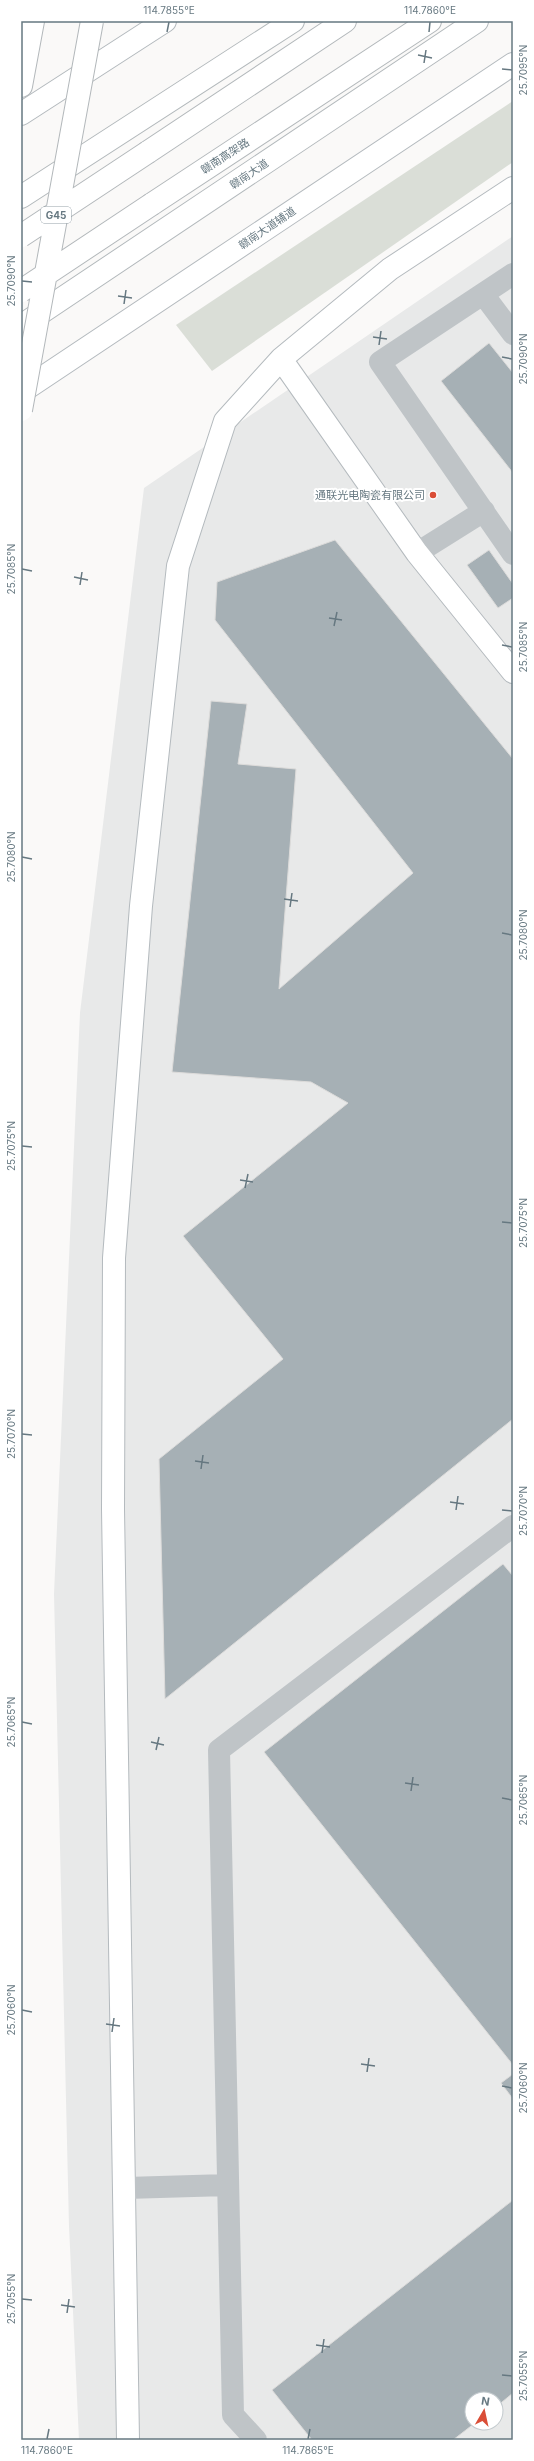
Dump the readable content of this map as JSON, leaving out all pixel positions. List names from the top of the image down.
{
  "streets": {
    "main road": [
      "赣南高架路",
      "赣南大道",
      "G45",
      "赣南大道辅道"
    ]
  },
  "places": ["通联光电陶瓷有限公司"],
  "north": "top",
  "coordinates": [
    "114.7855°E",
    "114.7860°E",
    "25.7095°N",
    "25.7090°N",
    "25.7085°N",
    "25.7080°N",
    "25.7075°N",
    "25.7070°N",
    "25.7065°N",
    "25.7060°N",
    "25.7055°N",
    "114.7865°E"
  ]
}
